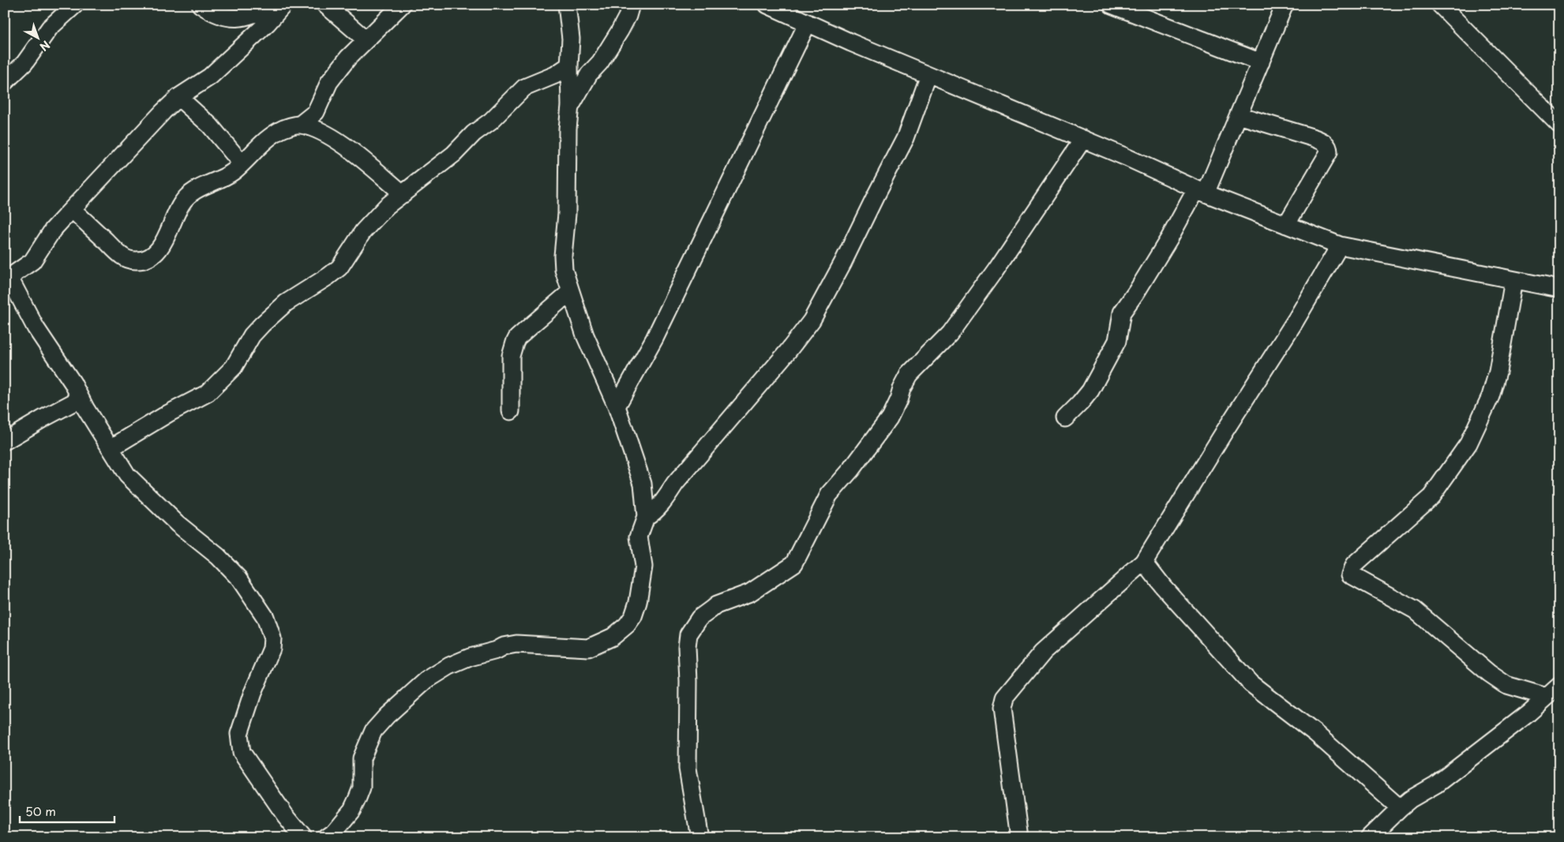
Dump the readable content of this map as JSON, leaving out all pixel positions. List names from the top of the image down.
{
  "scale_bar": "50 m",
  "north": "bottom right"
}
